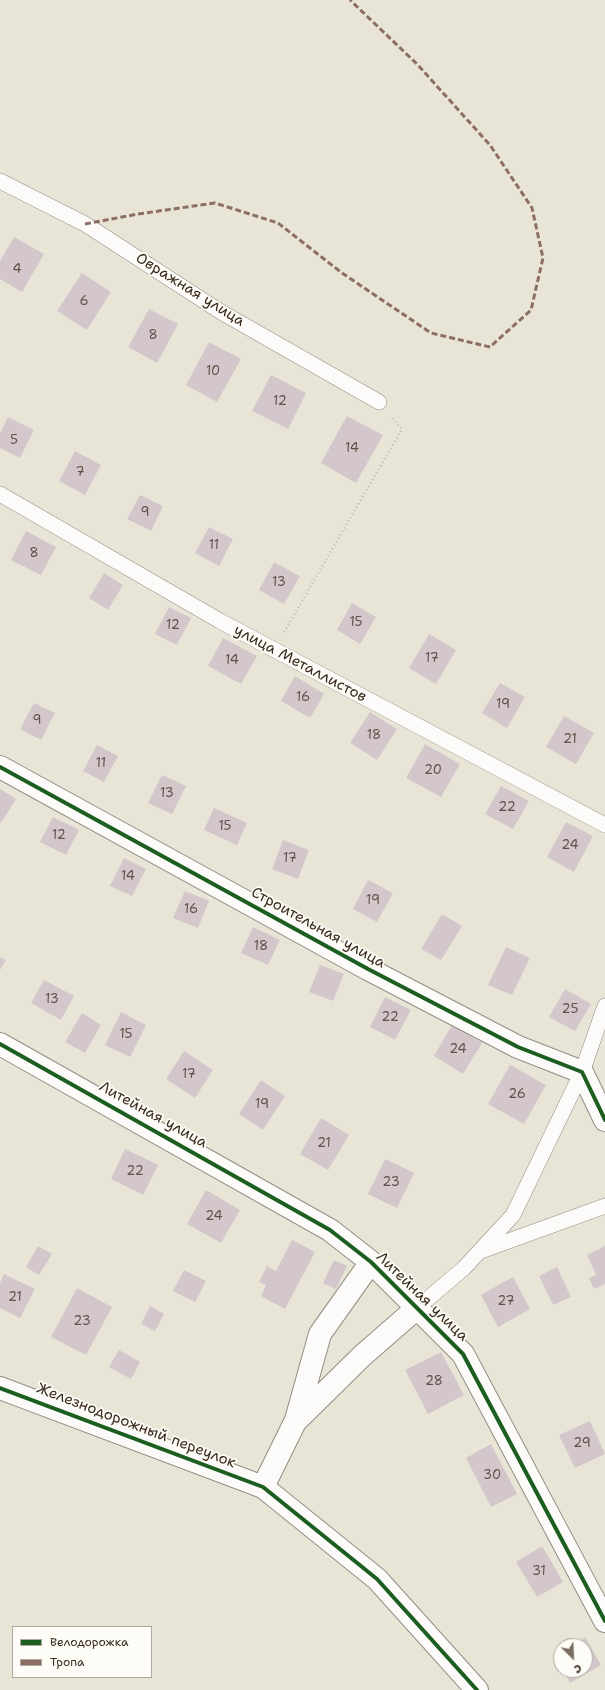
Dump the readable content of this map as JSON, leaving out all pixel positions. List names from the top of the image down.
{
  "streets": {
    "street": ["Строительная улица", "Литейная улица", "Железнодорожный переулок"],
    "lane": ["Овражная улица", "улица Металлистов"]
  },
  "house_numbers": [
    "4",
    "6",
    "8",
    "10",
    "12",
    "5",
    "14",
    "7",
    "9",
    "11",
    "8",
    "13",
    "15",
    "12",
    "17",
    "14",
    "16",
    "19",
    "9",
    "18",
    "21",
    "11",
    "20",
    "13",
    "22",
    "15",
    "12",
    "24",
    "17",
    "14",
    "19",
    "16",
    "18",
    "13",
    "25",
    "22",
    "15",
    "24",
    "17",
    "26",
    "19",
    "21",
    "22",
    "23",
    "24",
    "21",
    "27",
    "23",
    "28",
    "29",
    "30",
    "31"
  ],
  "legend": ["Велодорожка", "Тропа"],
  "north": "bottom right"
}
